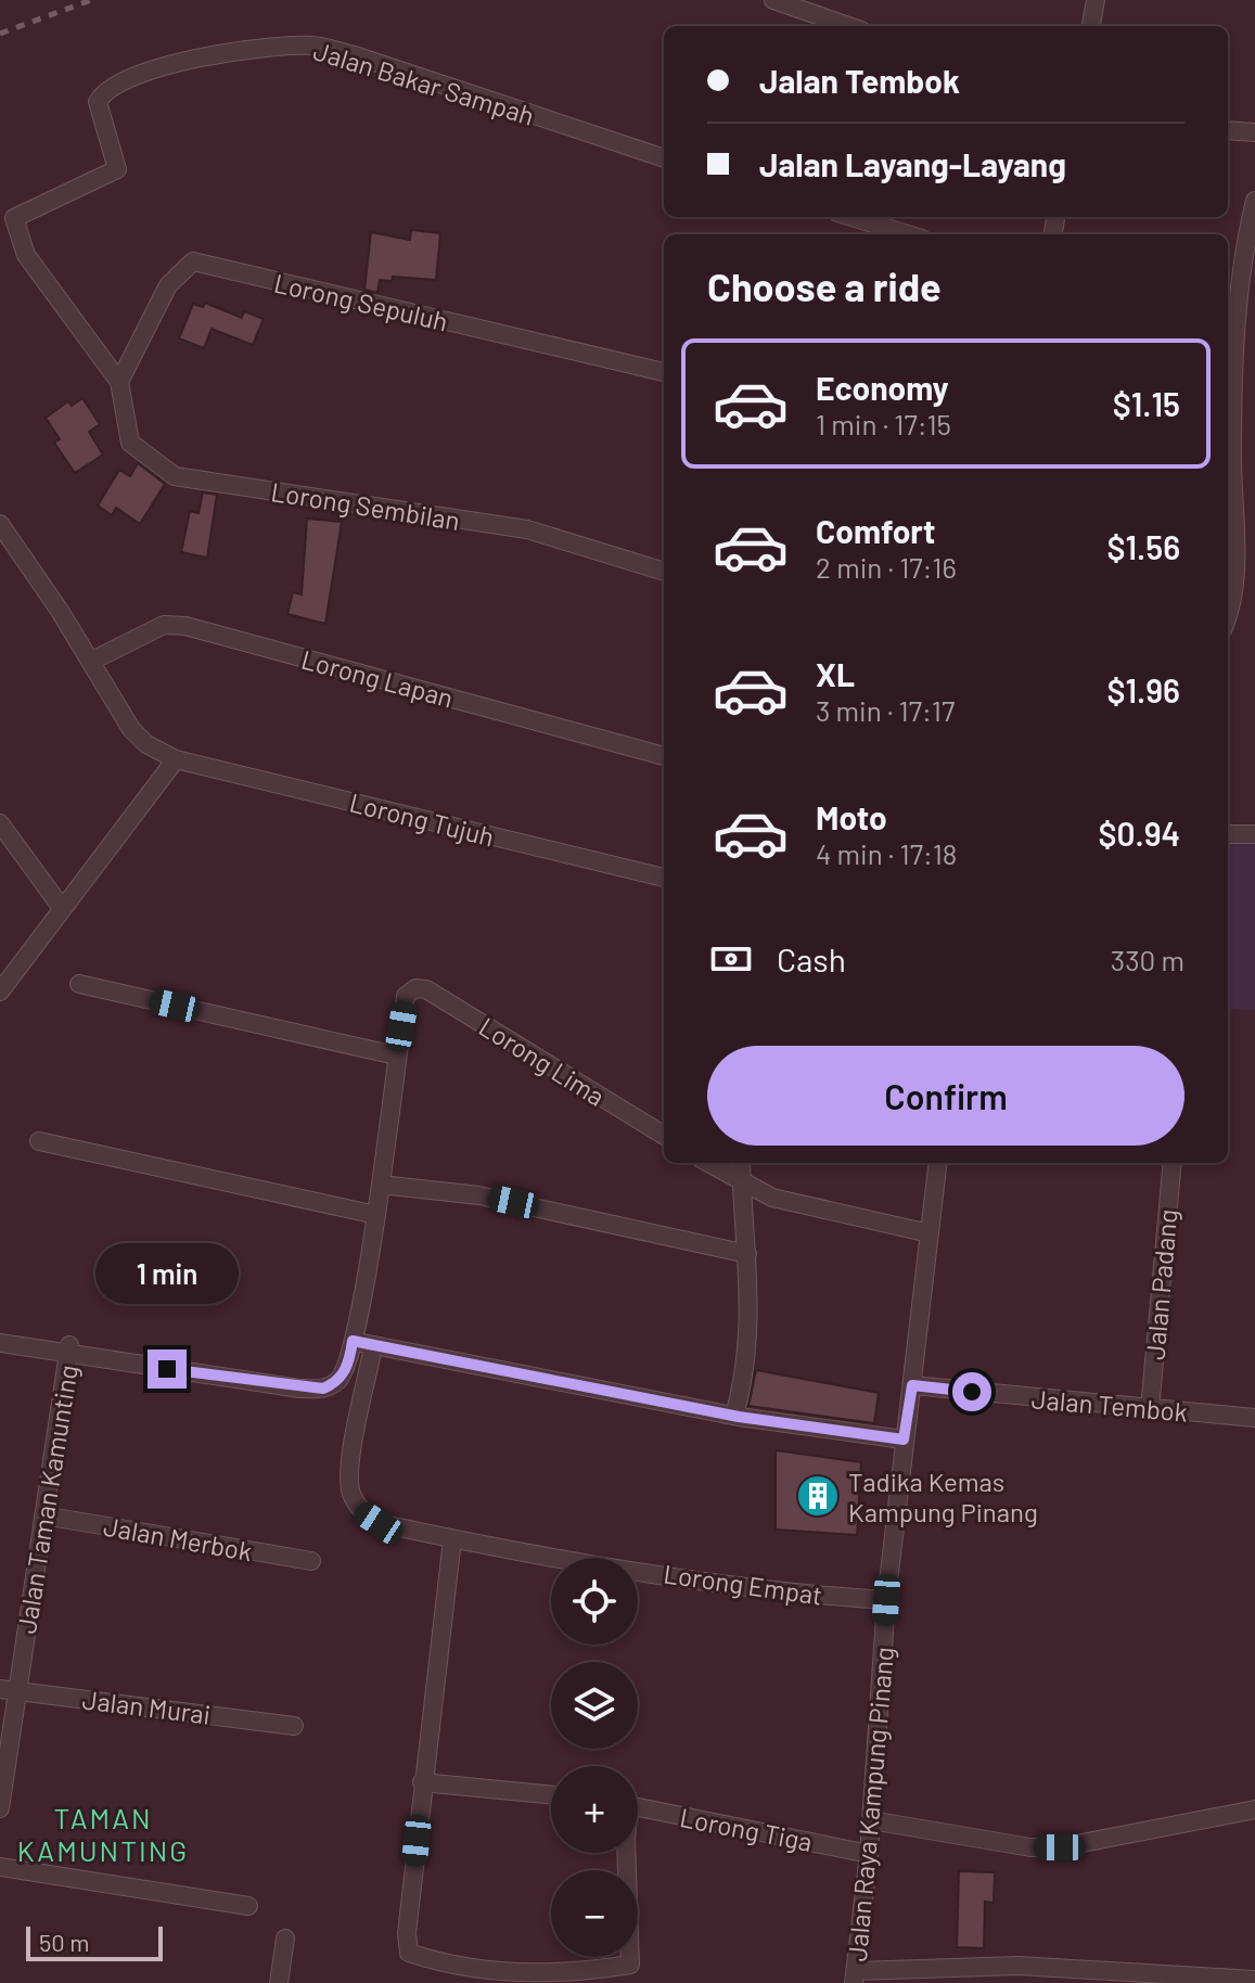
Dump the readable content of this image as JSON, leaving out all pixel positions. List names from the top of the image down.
{
  "streets": {
    "street": [
      "Jalan Bakar Sampah",
      "Lorong Sepuluh",
      "Lorong Sembilan",
      "Lorong Lapan",
      "Lorong Tujuh",
      "Lorong Lima",
      "Jalan Padang",
      "Jalan Tembok",
      "Jalan Taman Kamunting",
      "Jalan Merbok",
      "Lorong Empat",
      "Jalan Murai",
      "Jalan Raya Kampung Pinang",
      "Lorong Tiga"
    ]
  },
  "crossings": [
    ["Jalan Bakar Sampah", "Lorong Sepuluh"],
    ["Jalan Bakar Sampah", "Lorong Sembilan"],
    ["Lorong Sepuluh", "Lorong Sembilan"],
    ["Lorong Lapan", "Lorong Tujuh"],
    ["Jalan Padang", "Jalan Tembok"],
    ["Jalan Tembok", "Jalan Raya Kampung Pinang"],
    ["Jalan Taman Kamunting", "Jalan Merbok"],
    ["Jalan Taman Kamunting", "Jalan Murai"],
    ["Lorong Empat", "Jalan Raya Kampung Pinang"],
    ["Jalan Raya Kampung Pinang", "Lorong Tiga"]
  ],
  "districts": ["TAMAN KAMUNTING"],
  "places": {
    "building": ["Tadika Kemas Kampung Pinang"]
  },
  "scale_bar": "50 m",
  "page": {
    "banner": ["Jalan Tembok", "Jalan Layang-Layang"],
    "heading": "Choose a ride",
    "list": [
      {
        "name": "Economy",
        "note": "1 min · 17:15",
        "value": "$1.15"
      },
      {
        "name": "Comfort",
        "note": "2 min · 17:16",
        "value": "$1.56"
      },
      {
        "name": "XL",
        "note": "3 min · 17:17",
        "value": "$1.96"
      },
      {
        "name": "Moto",
        "note": "4 min · 17:18",
        "value": "$0.94"
      }
    ],
    "pay": ["Cash", "330 m"],
    "buttons": "Confirm",
    "bubble": "1 min",
    "map_buttons": ["+", "−"],
    "scale": "50 m"
  }
}
